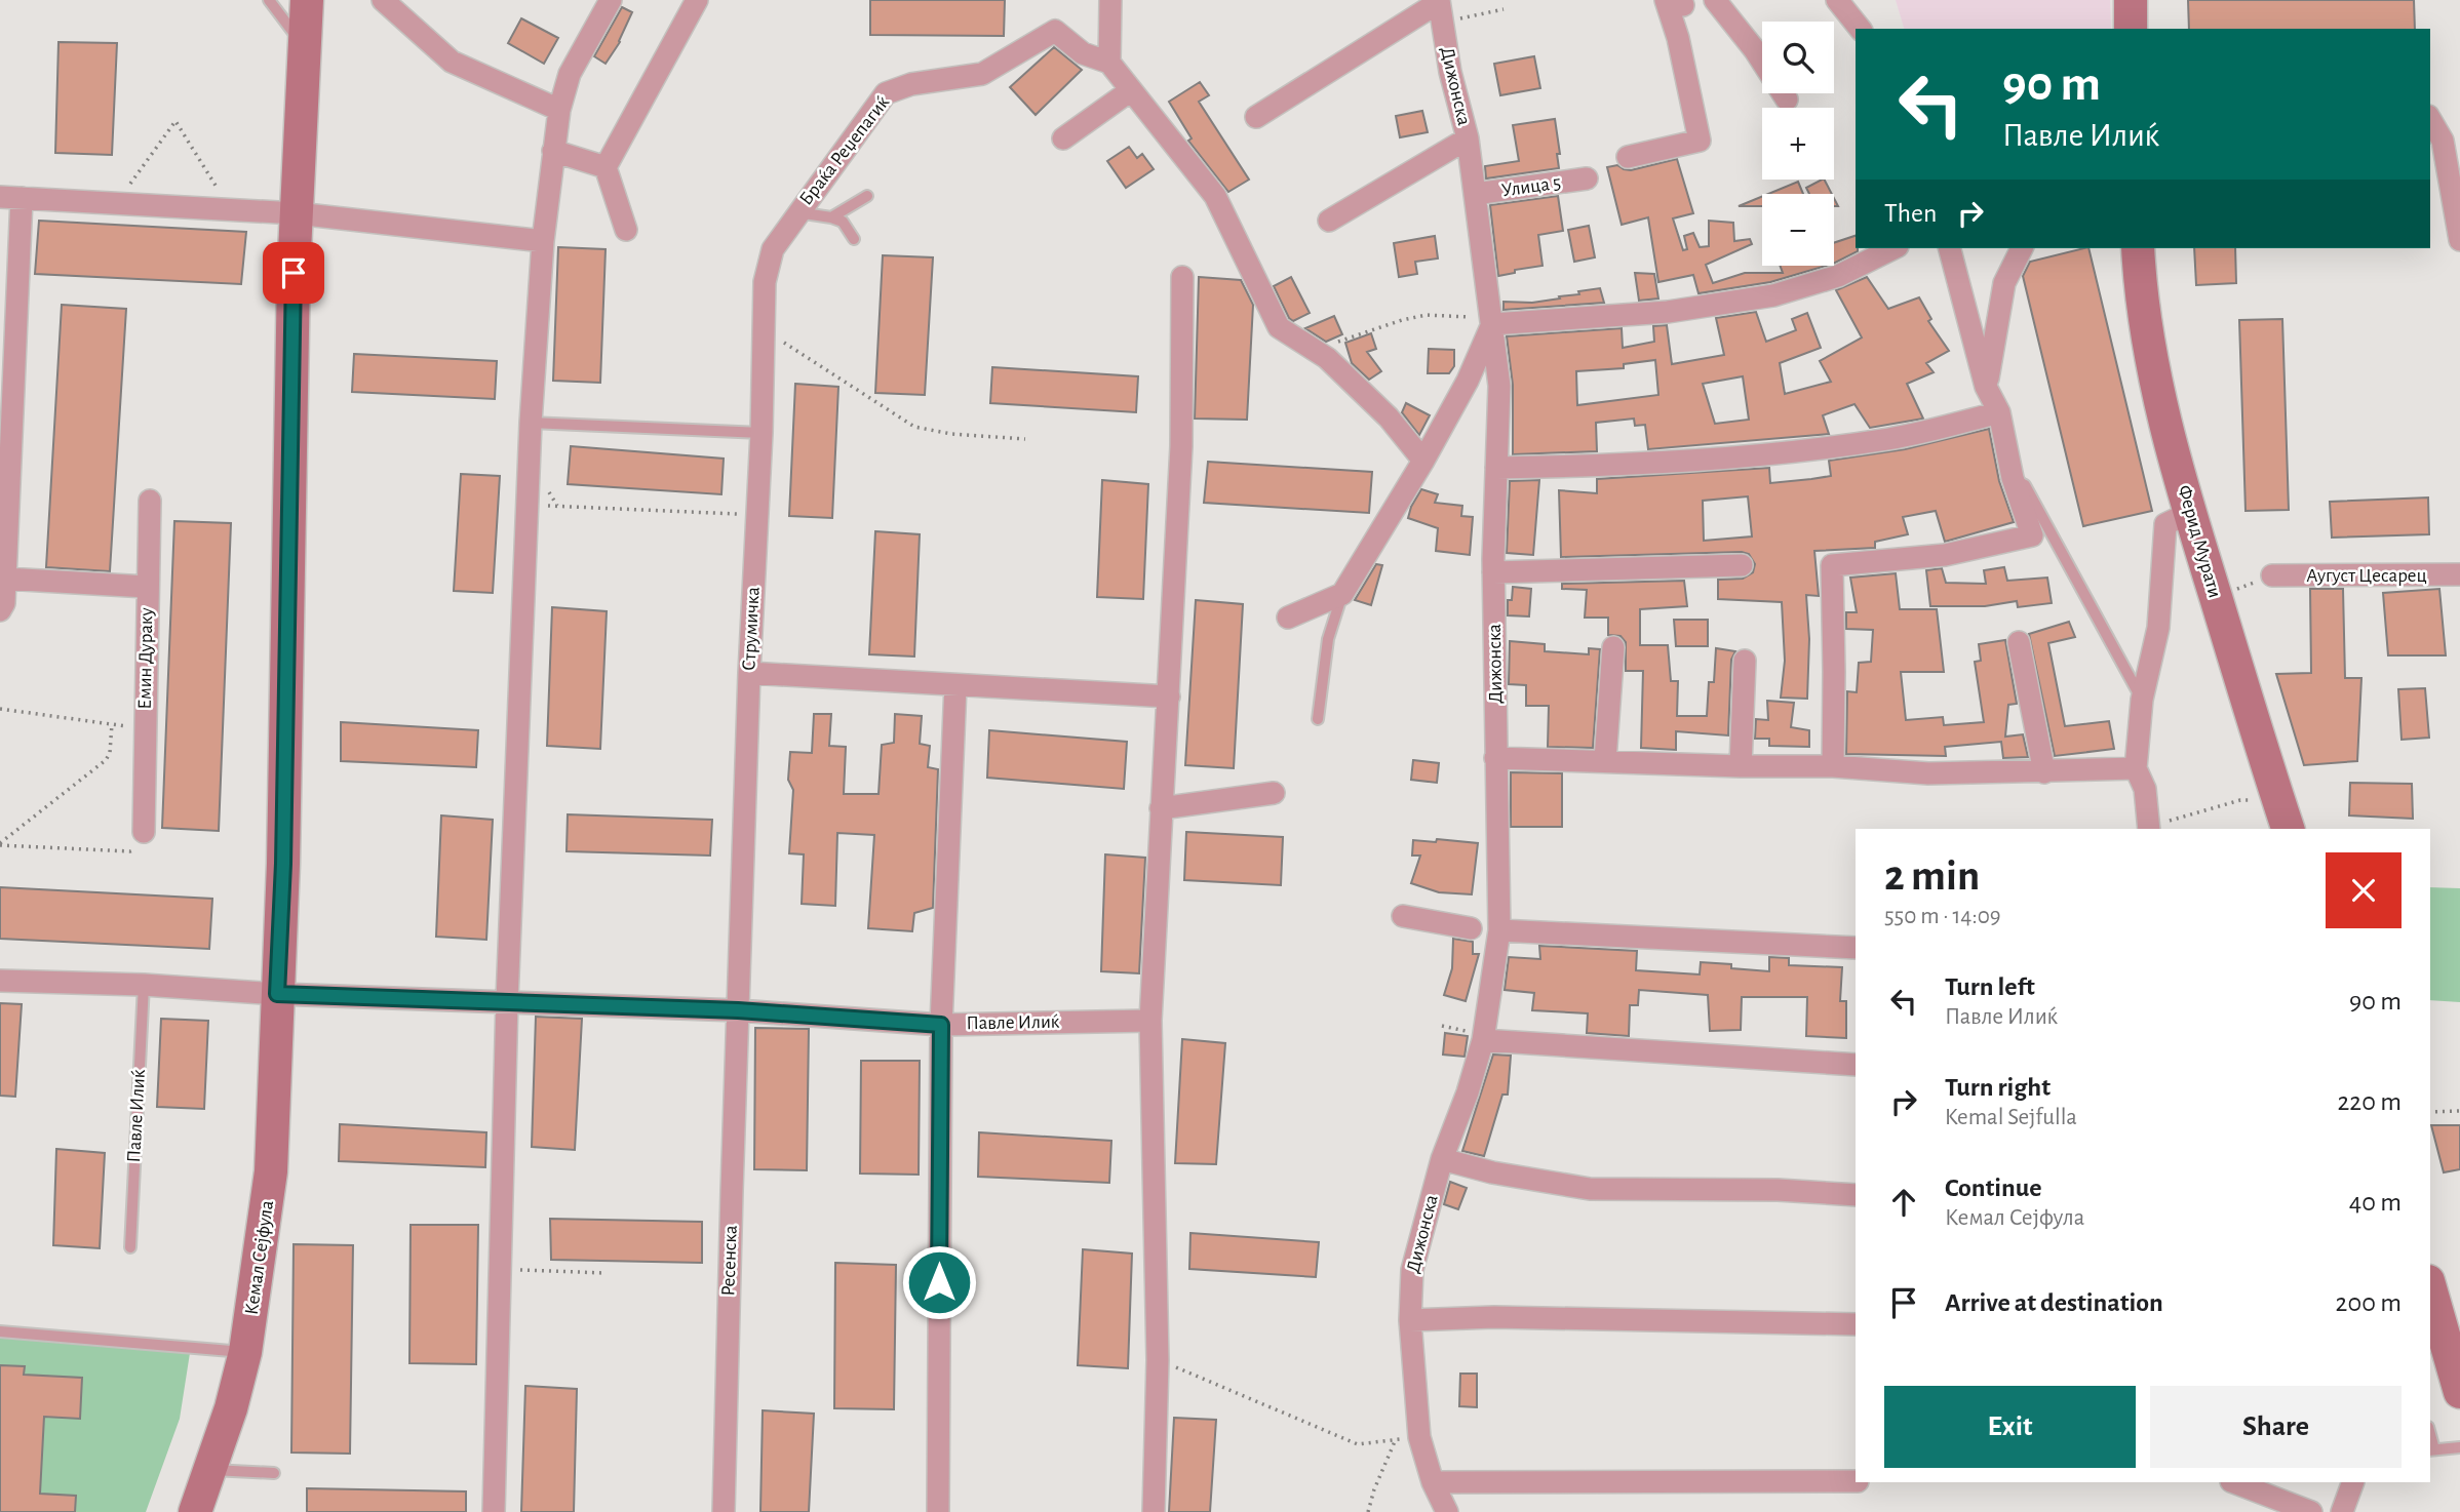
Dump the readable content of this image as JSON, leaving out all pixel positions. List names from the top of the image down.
{
  "streets": {
    "street": [
      "Дижонска",
      "Браќа Реџепагиќ",
      "Улица 5",
      "Ферид Мурати",
      "Аугуст Цесарец",
      "Струмичка",
      "Емин Дураку",
      "Павле Илиќ",
      "Кемал Сејфула",
      "Ресенска"
    ]
  },
  "crossings": [
    ["Дижонска", "Улица 5"],
    ["Браќа Реџепагиќ", "Струмичка"],
    ["Струмичка", "Павле Илиќ"],
    ["Струмичка", "Ресенска"],
    ["Павле Илиќ", "Кемал Сејфула"],
    ["Павле Илиќ", "Ресенска"]
  ],
  "page": {
    "map_buttons": ["+", "−"],
    "turn": ["90 m", "Павле Илиќ"],
    "then": "Then",
    "heading": ["2 min", "550 m · 14:09"],
    "list": [
      {
        "name": "Turn left",
        "note": "Павле Илиќ",
        "value": "90 m"
      },
      {
        "name": "Turn right",
        "note": "Kemal Sejfulla",
        "value": "220 m"
      },
      {
        "name": "Continue",
        "note": "Кемал Сејфула",
        "value": "40 m"
      },
      {
        "name": "Arrive at destination",
        "value": "200 m"
      }
    ],
    "buttons": ["Exit", "Share"]
  }
}
